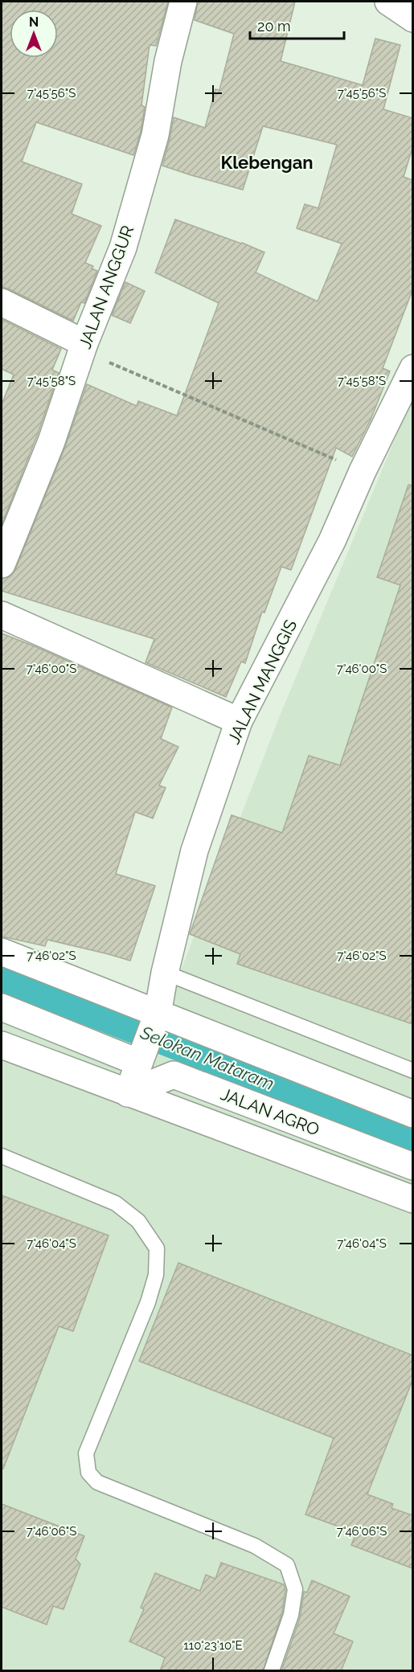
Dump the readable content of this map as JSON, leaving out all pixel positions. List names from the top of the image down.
{
  "streets": {
    "street": ["JALAN ANGGUR", "JALAN MANGGIS", "JALAN AGRO"]
  },
  "crossings": [
    ["JALAN MANGGIS", "JALAN AGRO"]
  ],
  "districts": ["Klebengan"],
  "water": ["Selokan Mataram"],
  "scale_bar": "20 m",
  "north": "top",
  "coordinates": [
    "7°45'56\"S",
    "7°45'58\"S",
    "7°46'00\"S",
    "7°46'02\"S",
    "7°46'04\"S",
    "7°46'06\"S",
    "110°23'10\"E"
  ]
}
